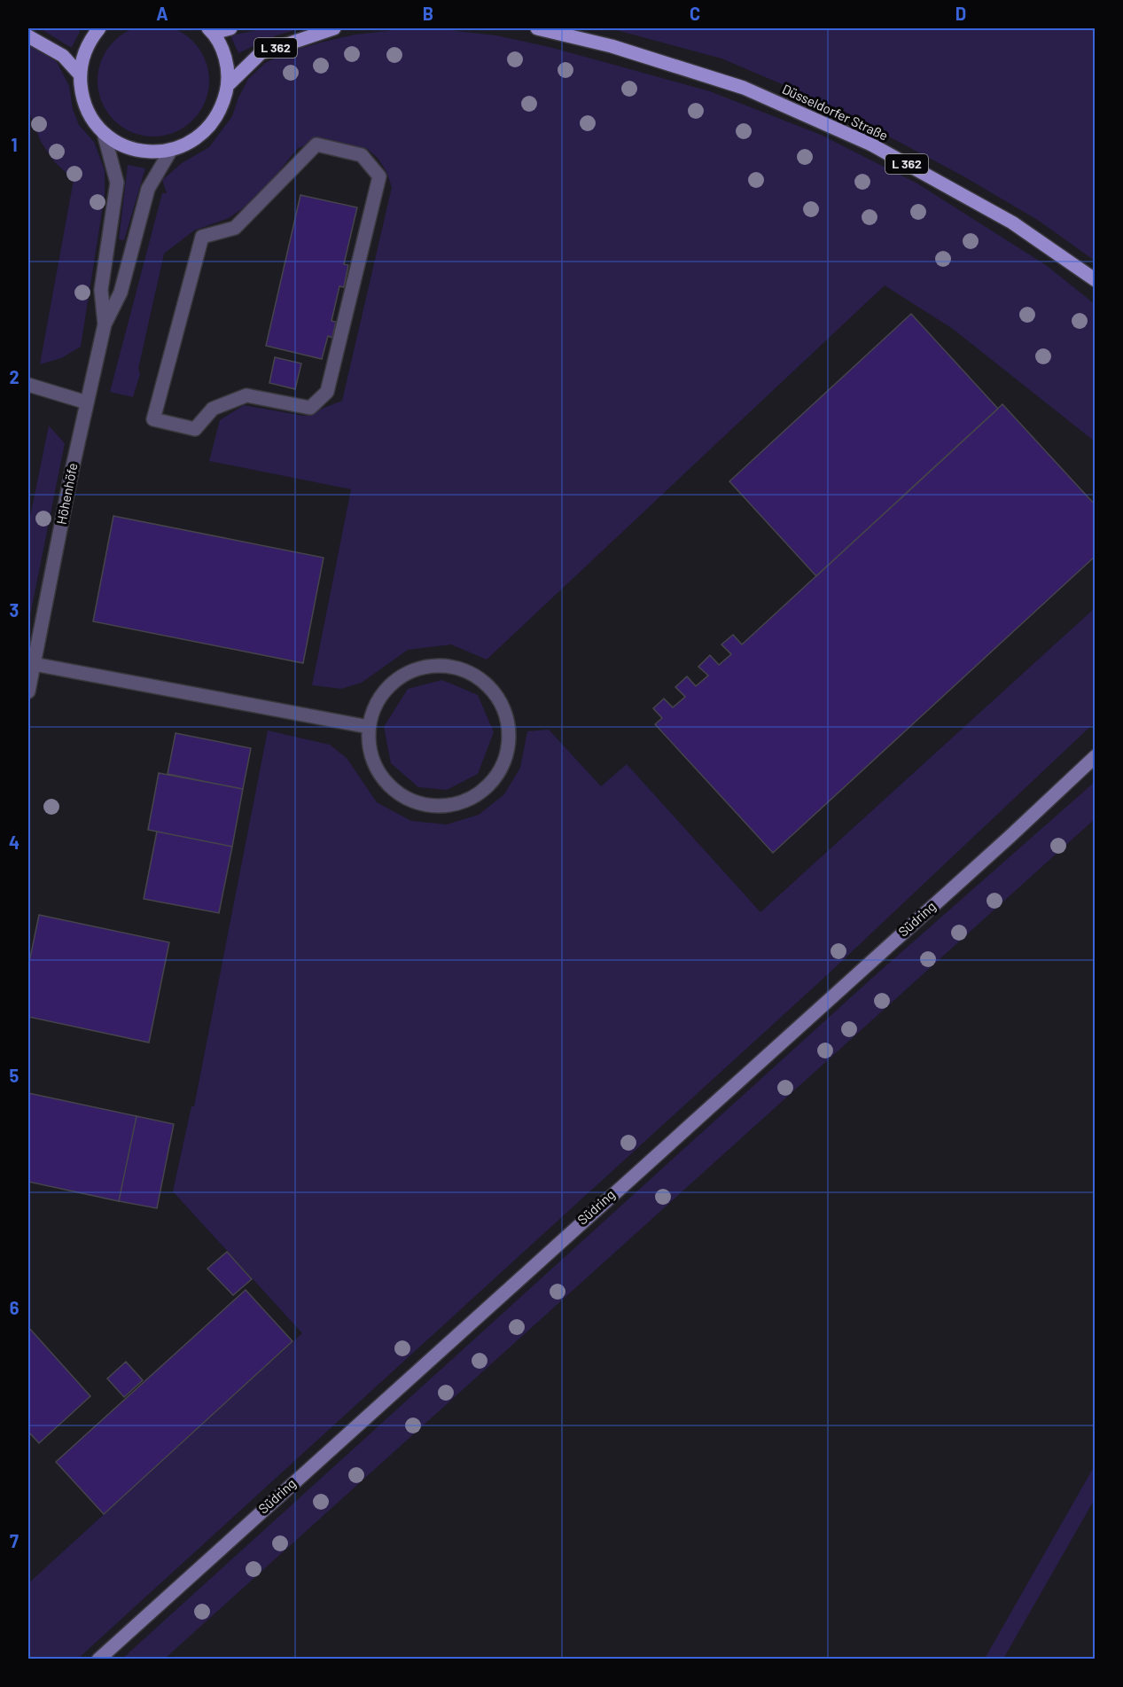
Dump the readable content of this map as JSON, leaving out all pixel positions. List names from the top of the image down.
{
  "streets": {
    "main road": ["L 362", "Düsseldorfer Straße", "Südring"],
    "street": ["Höhenhöfe"]
  },
  "grid": {
    "columns": [
      "A",
      "B",
      "C",
      "D"
    ],
    "rows": [
      "1",
      "2",
      "3",
      "4",
      "5",
      "6",
      "7"
    ]
  }
}
